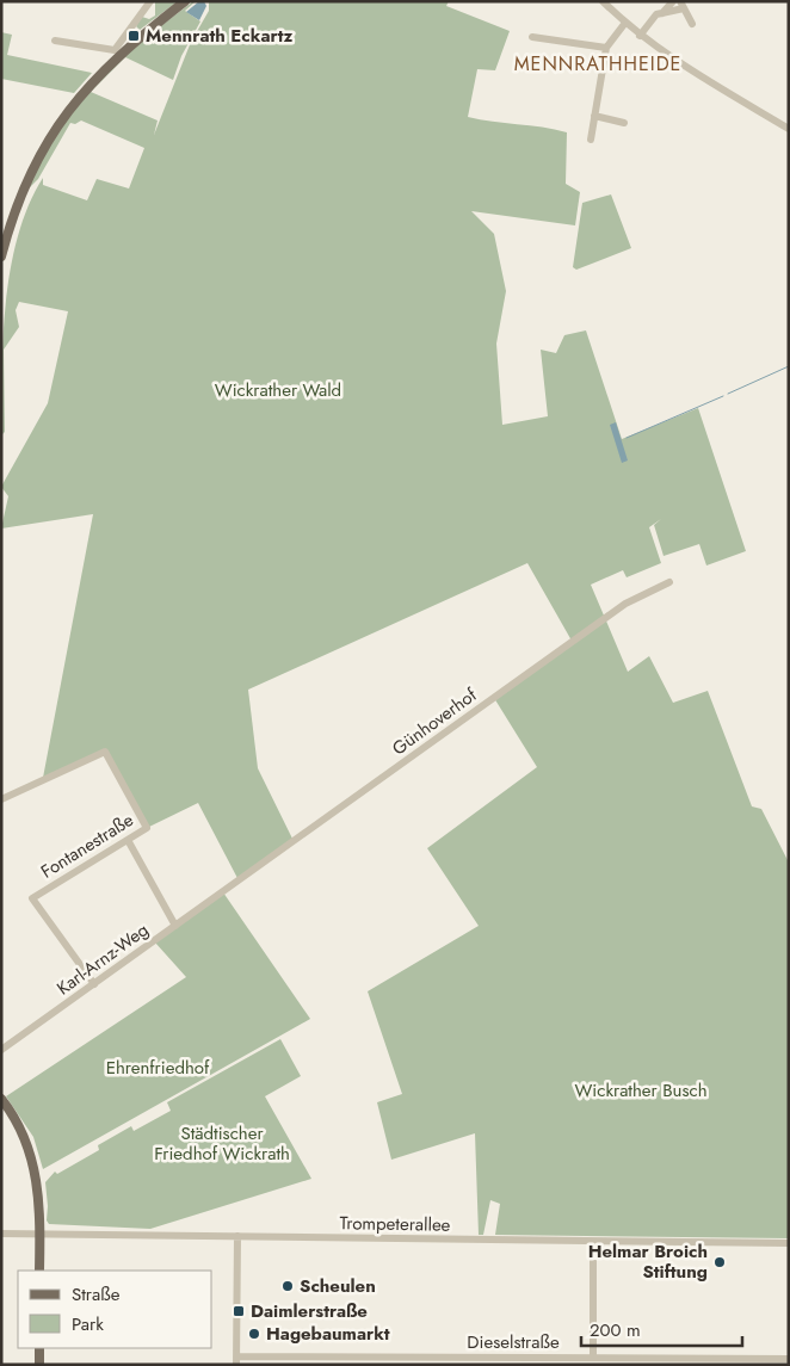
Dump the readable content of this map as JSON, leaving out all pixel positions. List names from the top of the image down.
{
  "streets": {
    "street": [
      "Günhoverhof",
      "Fontanestraße",
      "Karl-Arnz-Weg",
      "Trompeterallee",
      "Dieselstraße"
    ]
  },
  "crossings": [
    ["Günhoverhof", "Karl-Arnz-Weg"],
    ["Fontanestraße", "Karl-Arnz-Weg"]
  ],
  "districts": ["MENNRATHHEIDE"],
  "parks": [
    "Wickrather Wald",
    "Ehrenfriedhof",
    "Wickrather Busch",
    "Städtischer Friedhof Wickrath"
  ],
  "places": {
    "transit": ["Mennrath Eckartz", "Daimlerstraße"],
    "other": ["Helmar Broich Stiftung", "Scheulen", "Hagebaumarkt"]
  },
  "legend": ["Straße", "Park"],
  "scale_bar": "200 m"
}
